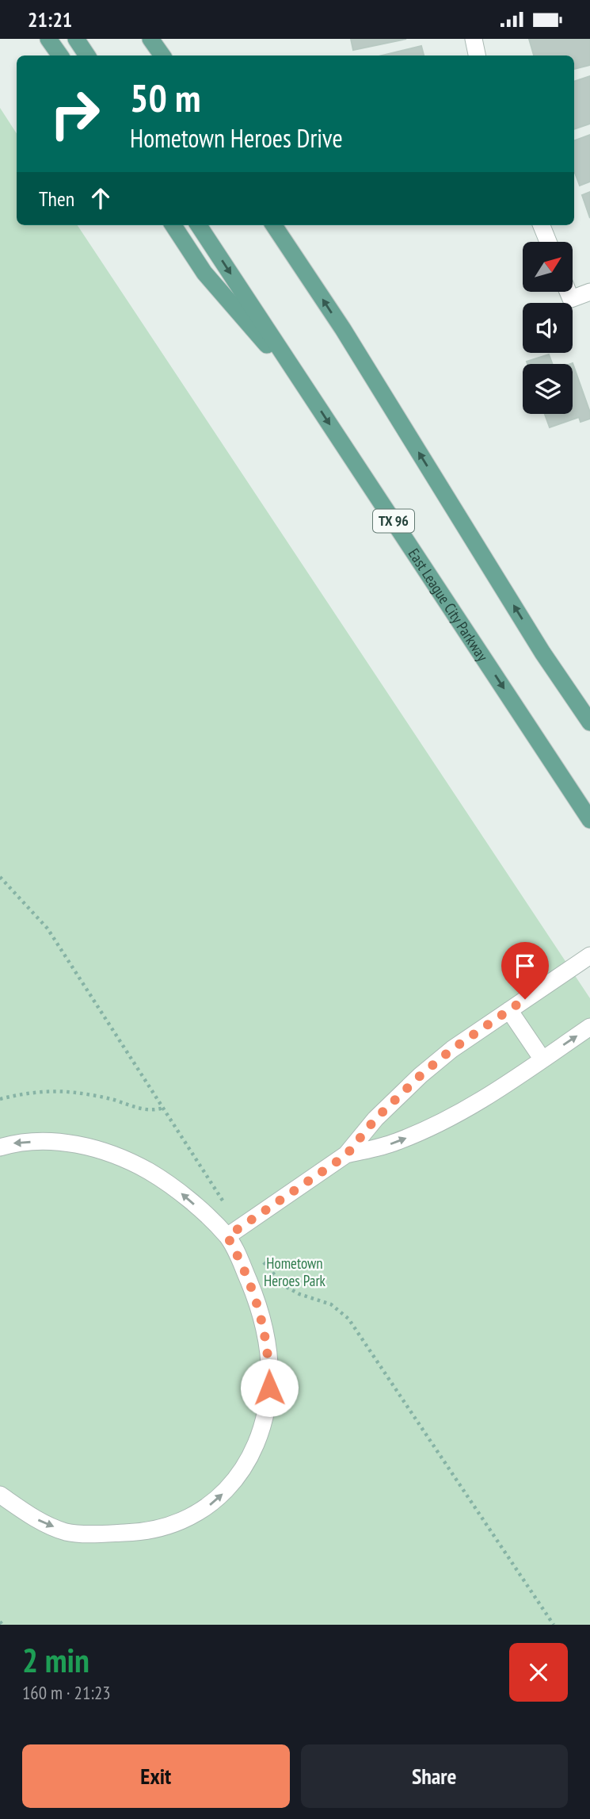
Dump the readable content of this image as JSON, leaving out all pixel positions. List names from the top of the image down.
{
  "streets": {
    "main road": ["TX 96", "East League City Parkway"]
  },
  "parks": ["Hometown Heroes Park"],
  "north": "top right",
  "page": {
    "status": "21:21",
    "turn": ["50 m", "Hometown Heroes Drive"],
    "then": "Then",
    "heading": ["2 min", "160 m · 21:23"],
    "buttons": ["Exit", "Share"]
  }
}
